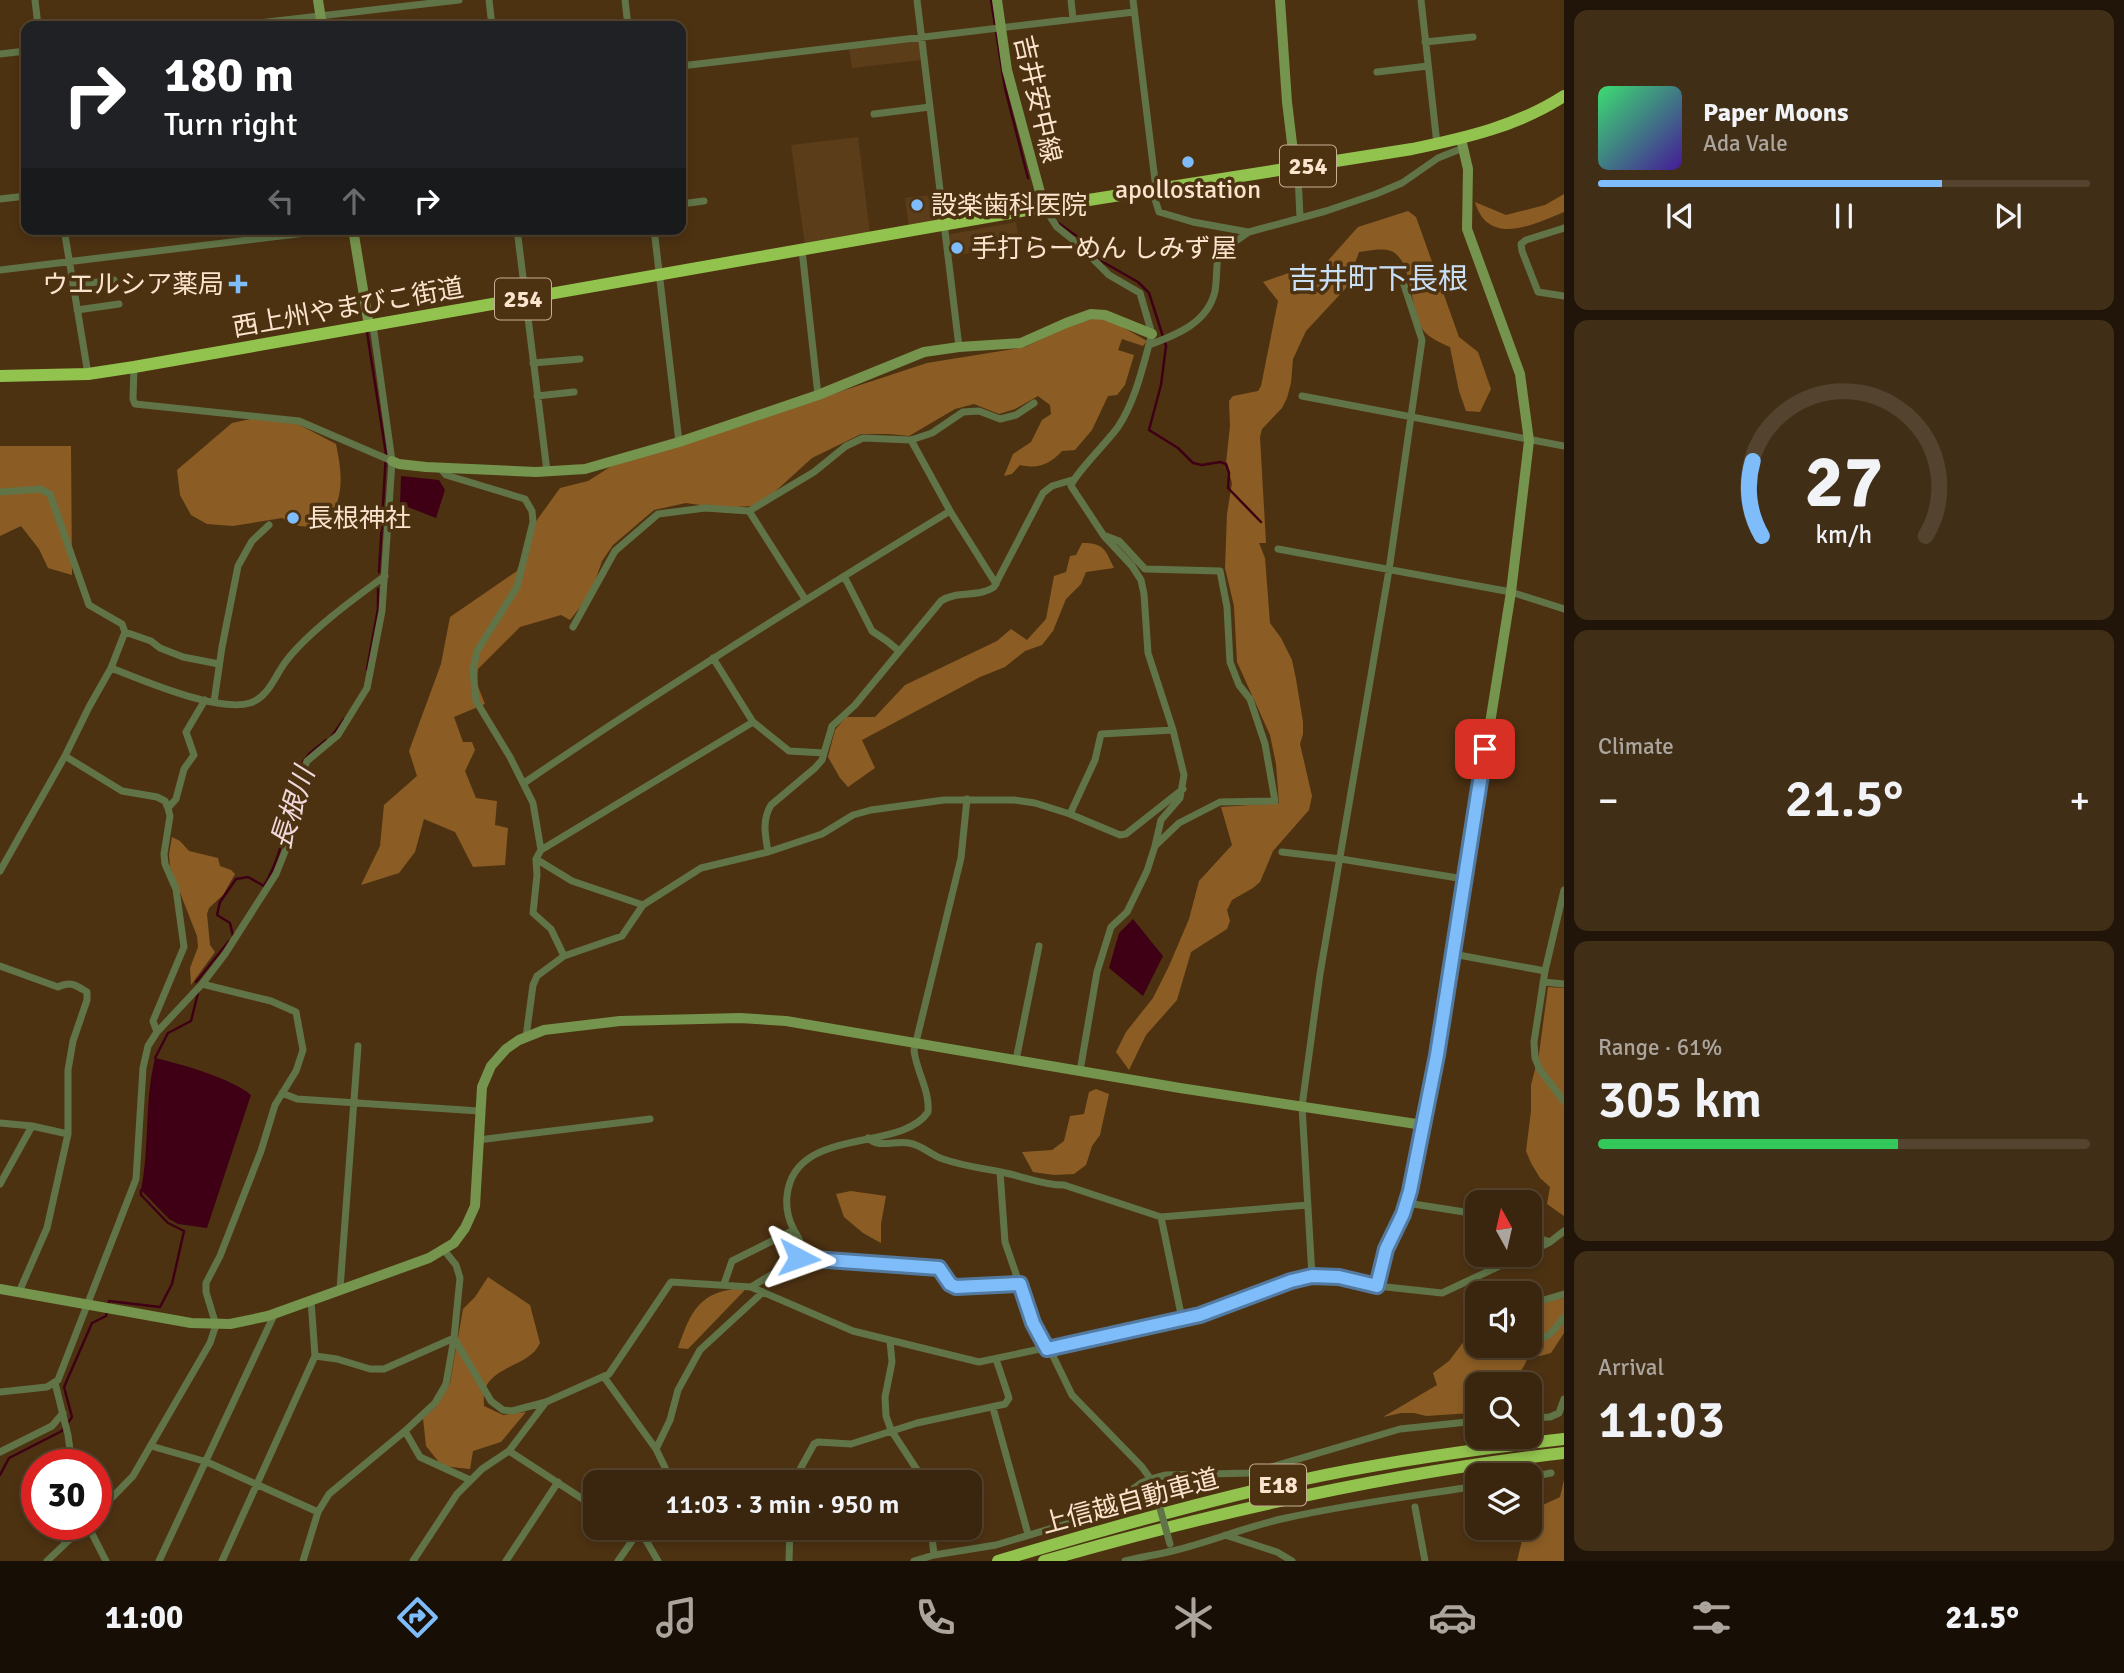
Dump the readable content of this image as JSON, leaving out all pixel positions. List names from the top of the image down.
{
  "streets": {
    "highway": [
      "254",
      "西上州やまびこ街道",
      "E18",
      "上信越自動車道"
    ],
    "street": ["吉井安中線"]
  },
  "crossings": [
    ["吉井安中線", "西上州やまびこ街道"]
  ],
  "districts": ["吉井町下長根"],
  "water": ["長根川"],
  "places": {
    "other": [
      "apollostation",
      "設楽歯科医院",
      "手打らーめん しみず屋",
      "長根神社"
    ],
    "health": ["ウエルシア薬局"]
  },
  "north": "top",
  "page": {
    "turn": ["180 m", "Turn right"],
    "song": ["Paper Moons", "Ada Vale"],
    "tile": [
      "Climate",
      ["Range · 61%", "305 km"],
      ["Arrival", "11:03"]
    ],
    "heat": ["−", "21.5°", "+"],
    "limit": "30",
    "trip": "11:03 · 3 min · 950 m",
    "tabs": ["11:00", "21.5°"],
    "gauge": ["27", "km/h"]
  }
}
